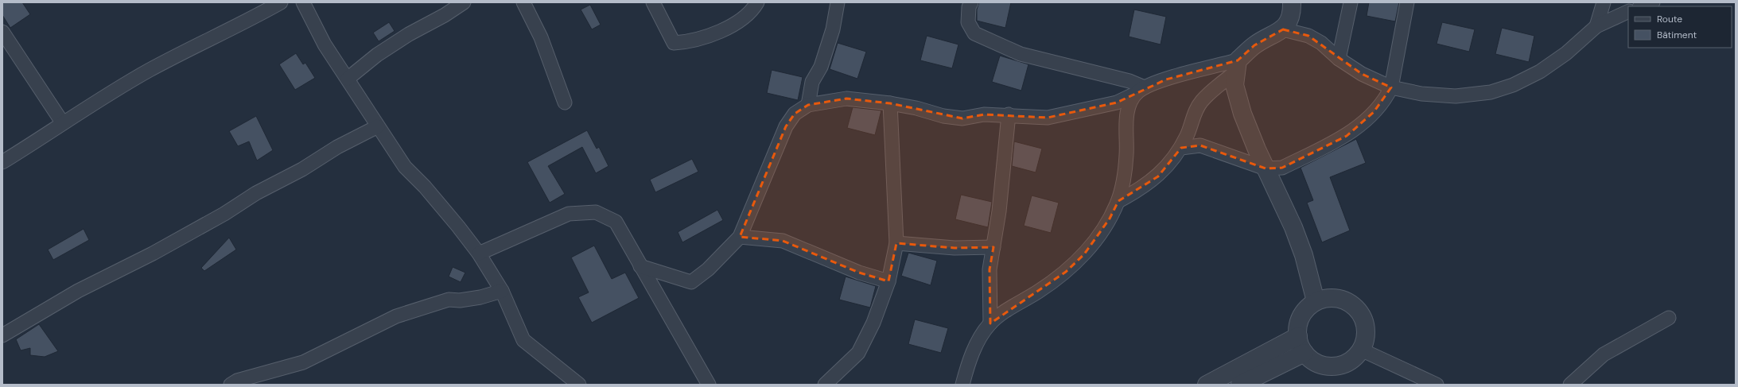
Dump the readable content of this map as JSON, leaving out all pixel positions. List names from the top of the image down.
{
  "legend": ["Route", "Bâtiment"]
}
